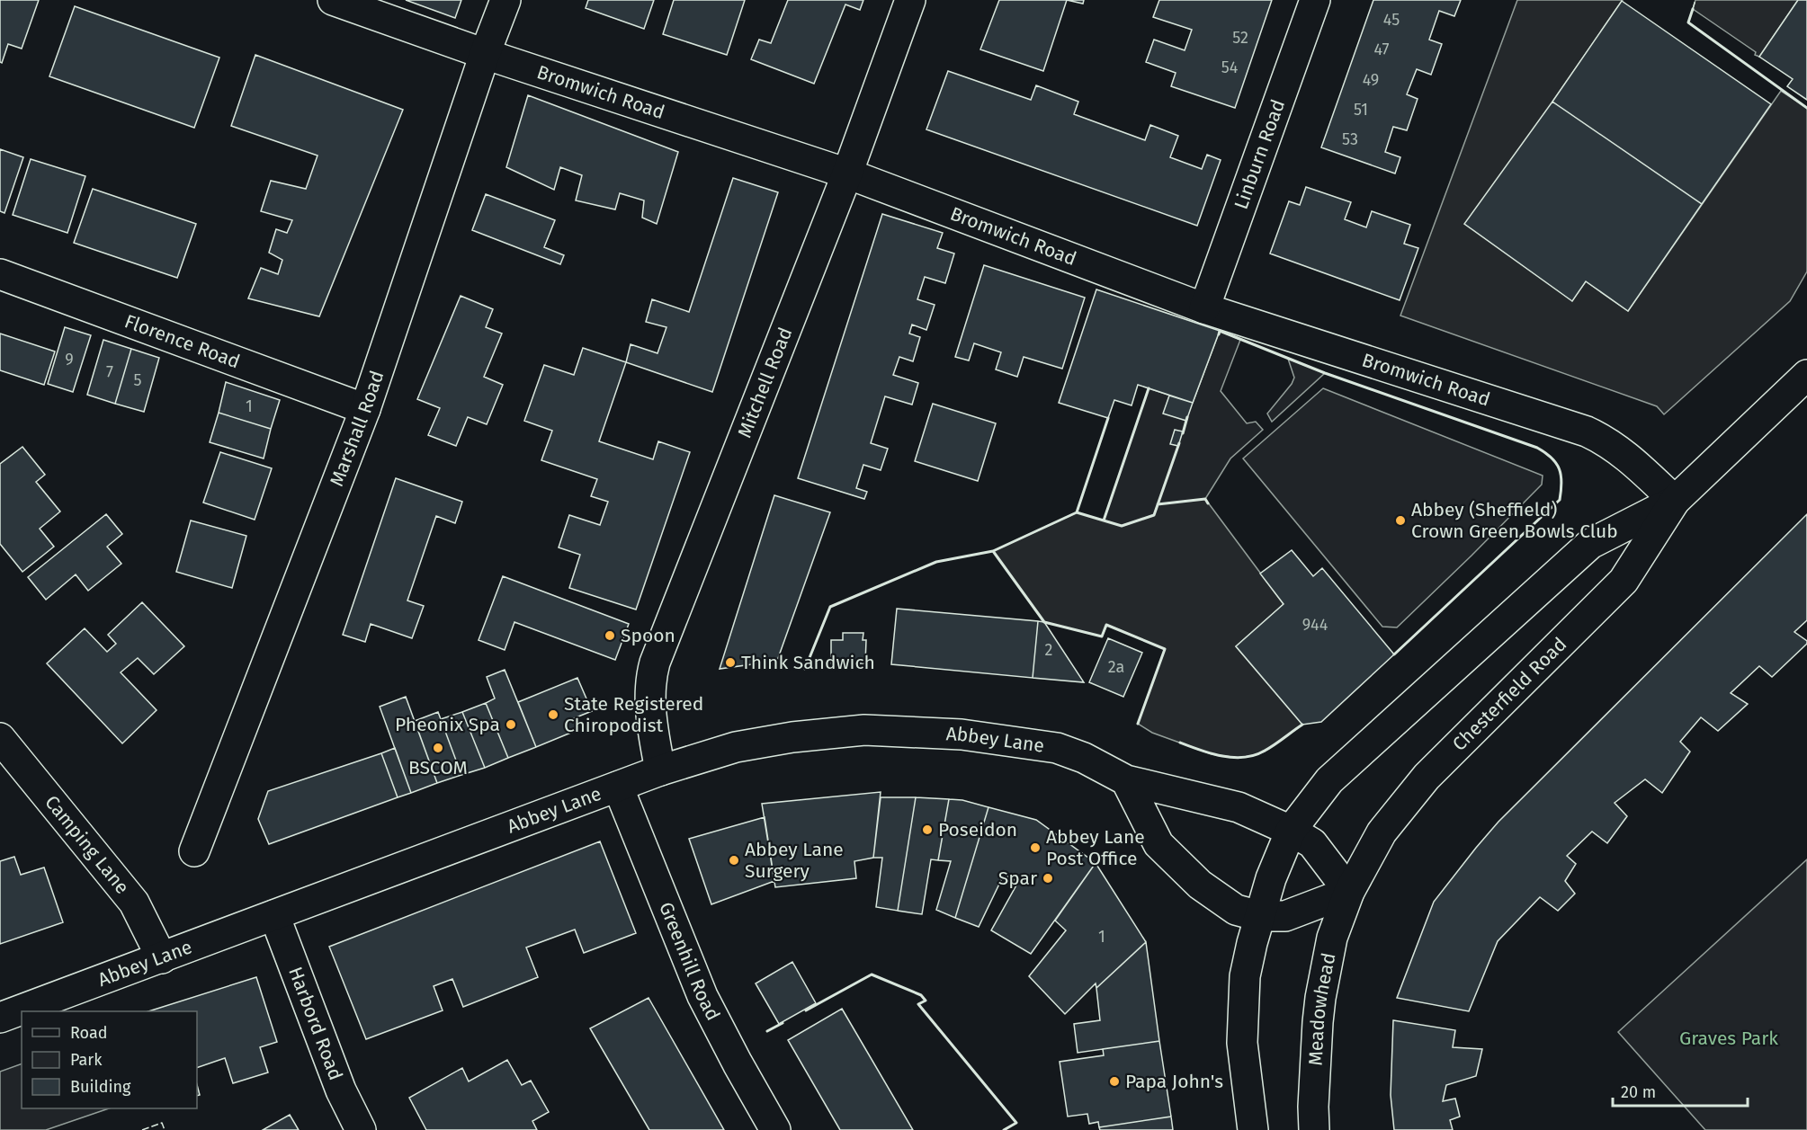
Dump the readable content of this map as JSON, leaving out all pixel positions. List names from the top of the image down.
{
  "streets": {
    "main road": [
      "Bromwich Road",
      "Linburn Road",
      "Florence Road",
      "Mitchell Road",
      "Marshall Road",
      "Chesterfield Road",
      "Abbey Lane",
      "Camping Lane",
      "Greenhill Road",
      "Meadowhead",
      "Harbord Road"
    ]
  },
  "crossings": [
    ["Bromwich Road", "Linburn Road"],
    ["Bromwich Road", "Mitchell Road"],
    ["Bromwich Road", "Marshall Road"],
    ["Bromwich Road", "Chesterfield Road"],
    ["Florence Road", "Marshall Road"],
    ["Mitchell Road", "Abbey Lane"],
    ["Chesterfield Road", "Abbey Lane"],
    ["Chesterfield Road", "Meadowhead"],
    ["Abbey Lane", "Camping Lane"],
    ["Abbey Lane", "Greenhill Road"],
    ["Abbey Lane", "Meadowhead"],
    ["Abbey Lane", "Harbord Road"]
  ],
  "parks": ["Graves Park"],
  "places": [
    "Abbey (Sheffield) Crown Green Bowls Club",
    "Spoon",
    "Think Sandwich",
    "State Registered Chiropodist",
    "Pheonix Spa",
    "BSCOM",
    "Poseidon",
    "Abbey Lane Post Office",
    "Abbey Lane Surgery",
    "Spar",
    "Papa John's"
  ],
  "house_numbers": [
    "45",
    "52",
    "47",
    "54",
    "49",
    "51",
    "53",
    "9",
    "7",
    "5",
    "1",
    "944",
    "2",
    "2a",
    "1"
  ],
  "legend": ["Road", "Park", "Building"],
  "scale_bar": "20 m"
}
